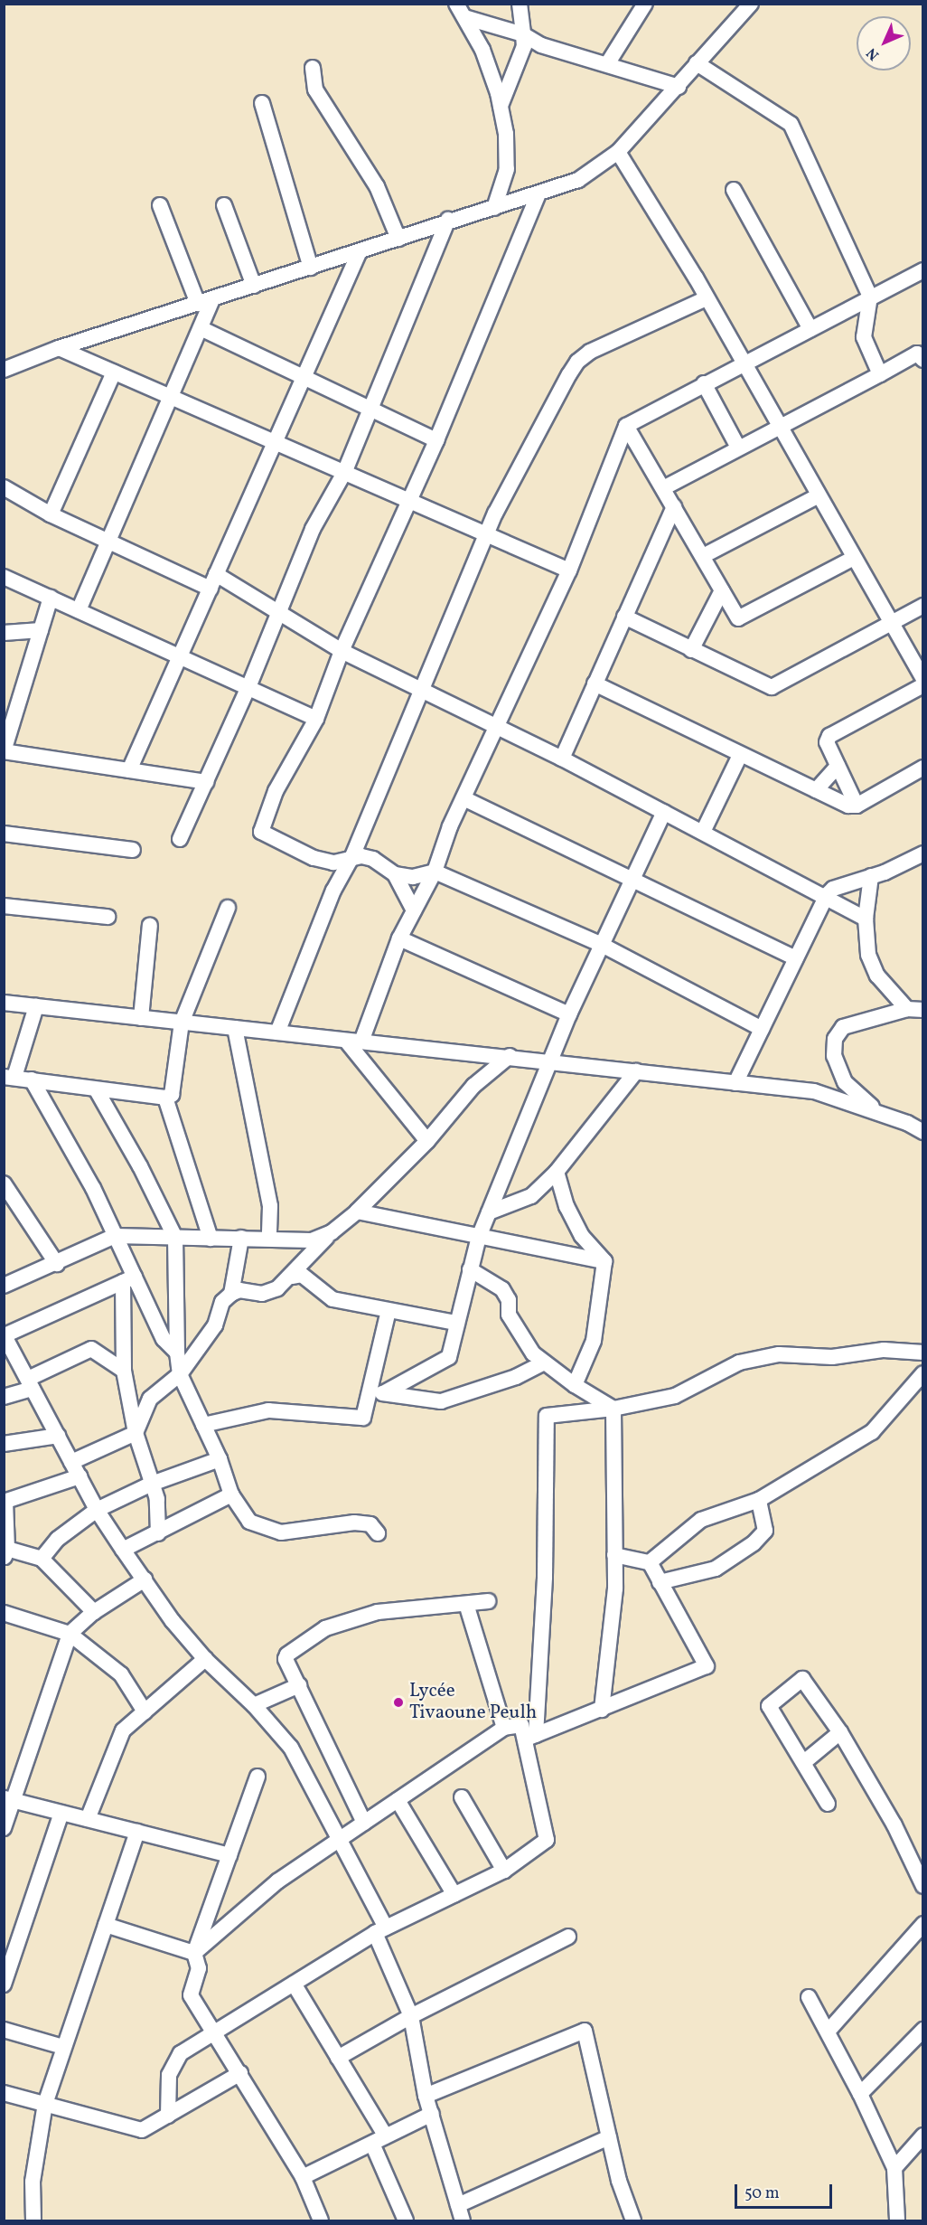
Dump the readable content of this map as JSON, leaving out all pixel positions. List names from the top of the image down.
{
  "places": ["Lycée Tivaoune Peulh"],
  "scale_bar": "50 m",
  "north": "bottom left"
}
